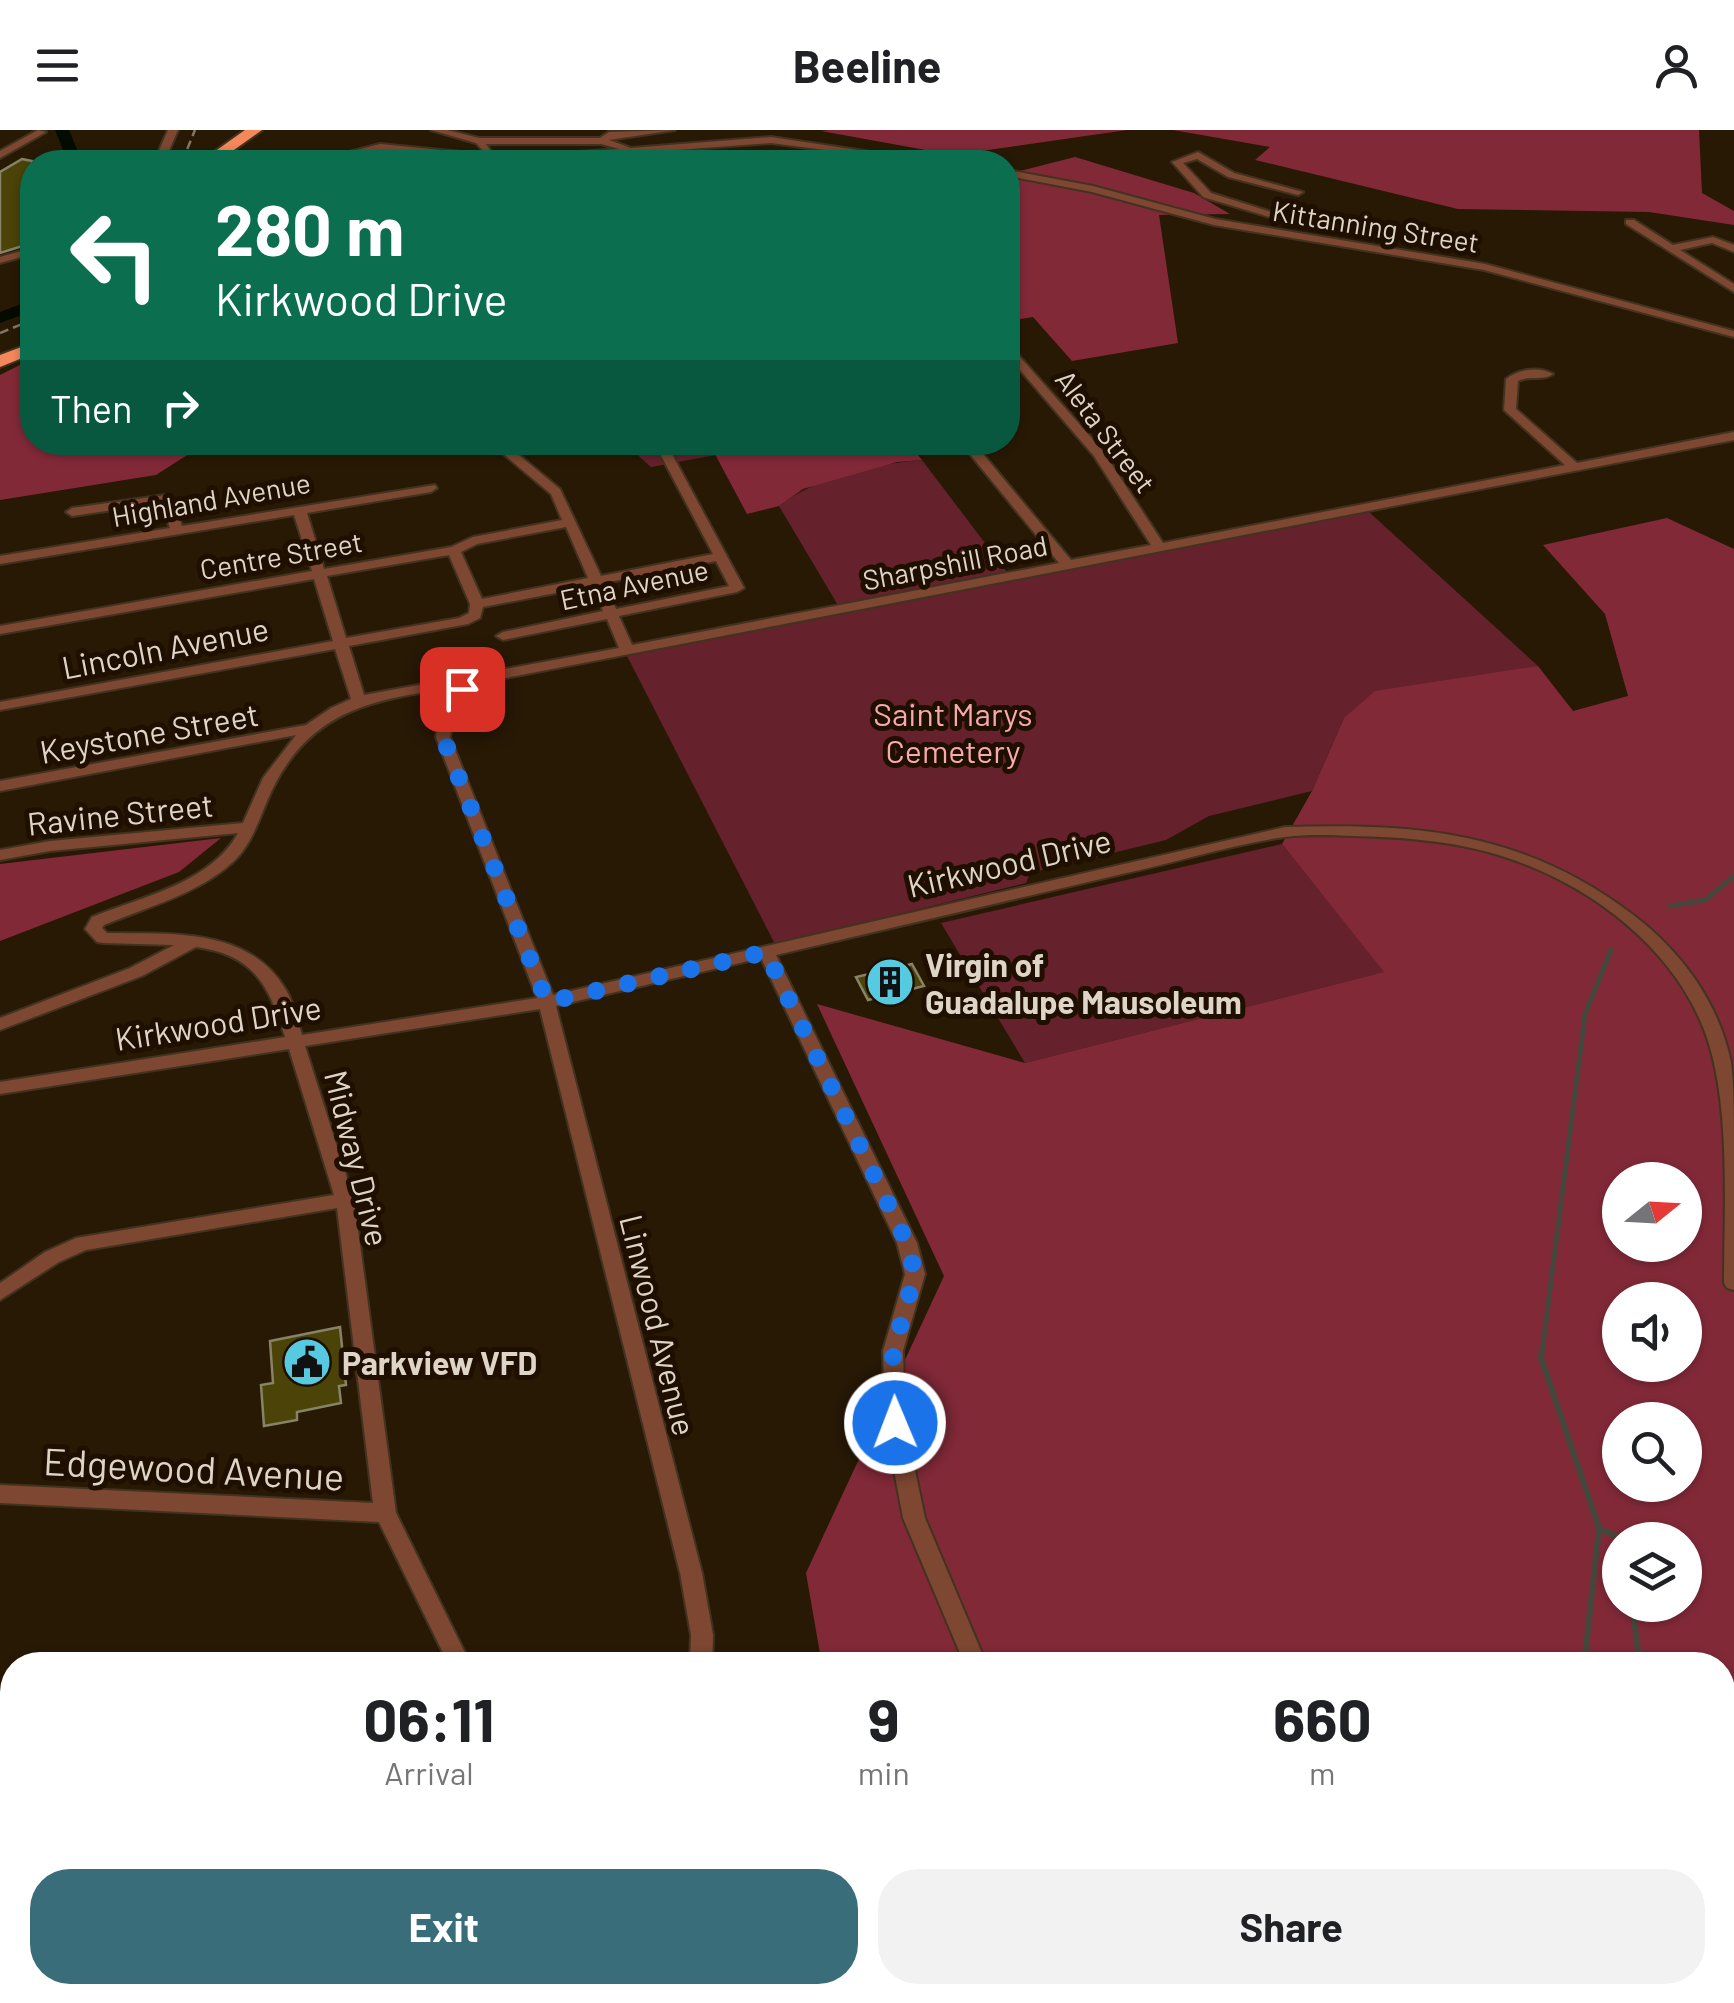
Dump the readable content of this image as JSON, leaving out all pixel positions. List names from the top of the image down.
{
  "streets": {
    "street": [
      "Kittanning Street",
      "Aleta Street",
      "Highland Avenue",
      "Centre Street",
      "Sharpshill Road",
      "Etna Avenue",
      "Lincoln Avenue",
      "Keystone Street",
      "Ravine Street",
      "Kirkwood Drive",
      "Midway Drive",
      "Linwood Avenue",
      "Edgewood Avenue"
    ]
  },
  "crossings": [
    ["Aleta Street", "Sharpshill Road"],
    ["Sharpshill Road", "Keystone Street"],
    ["Sharpshill Road", "Ravine Street"],
    ["Sharpshill Road", "Midway Drive"],
    ["Sharpshill Road", "Linwood Avenue"],
    ["Etna Avenue", "Lincoln Avenue"],
    ["Ravine Street", "Midway Drive"],
    ["Kirkwood Drive", "Midway Drive"],
    ["Kirkwood Drive", "Linwood Avenue"],
    ["Midway Drive", "Edgewood Avenue"]
  ],
  "parks": ["Saint Marys Cemetery"],
  "places": {
    "building": ["Virgin of Guadalupe Mausoleum"],
    "public building": ["Parkview VFD"]
  },
  "north": "right",
  "page": {
    "header": "Beeline",
    "turn": ["280 m", "Kirkwood Drive"],
    "then": "Then",
    "eta": [
      "06:11",
      "Arrival",
      "9",
      "min",
      "660",
      "m"
    ],
    "buttons": ["Exit", "Share"]
  }
}
